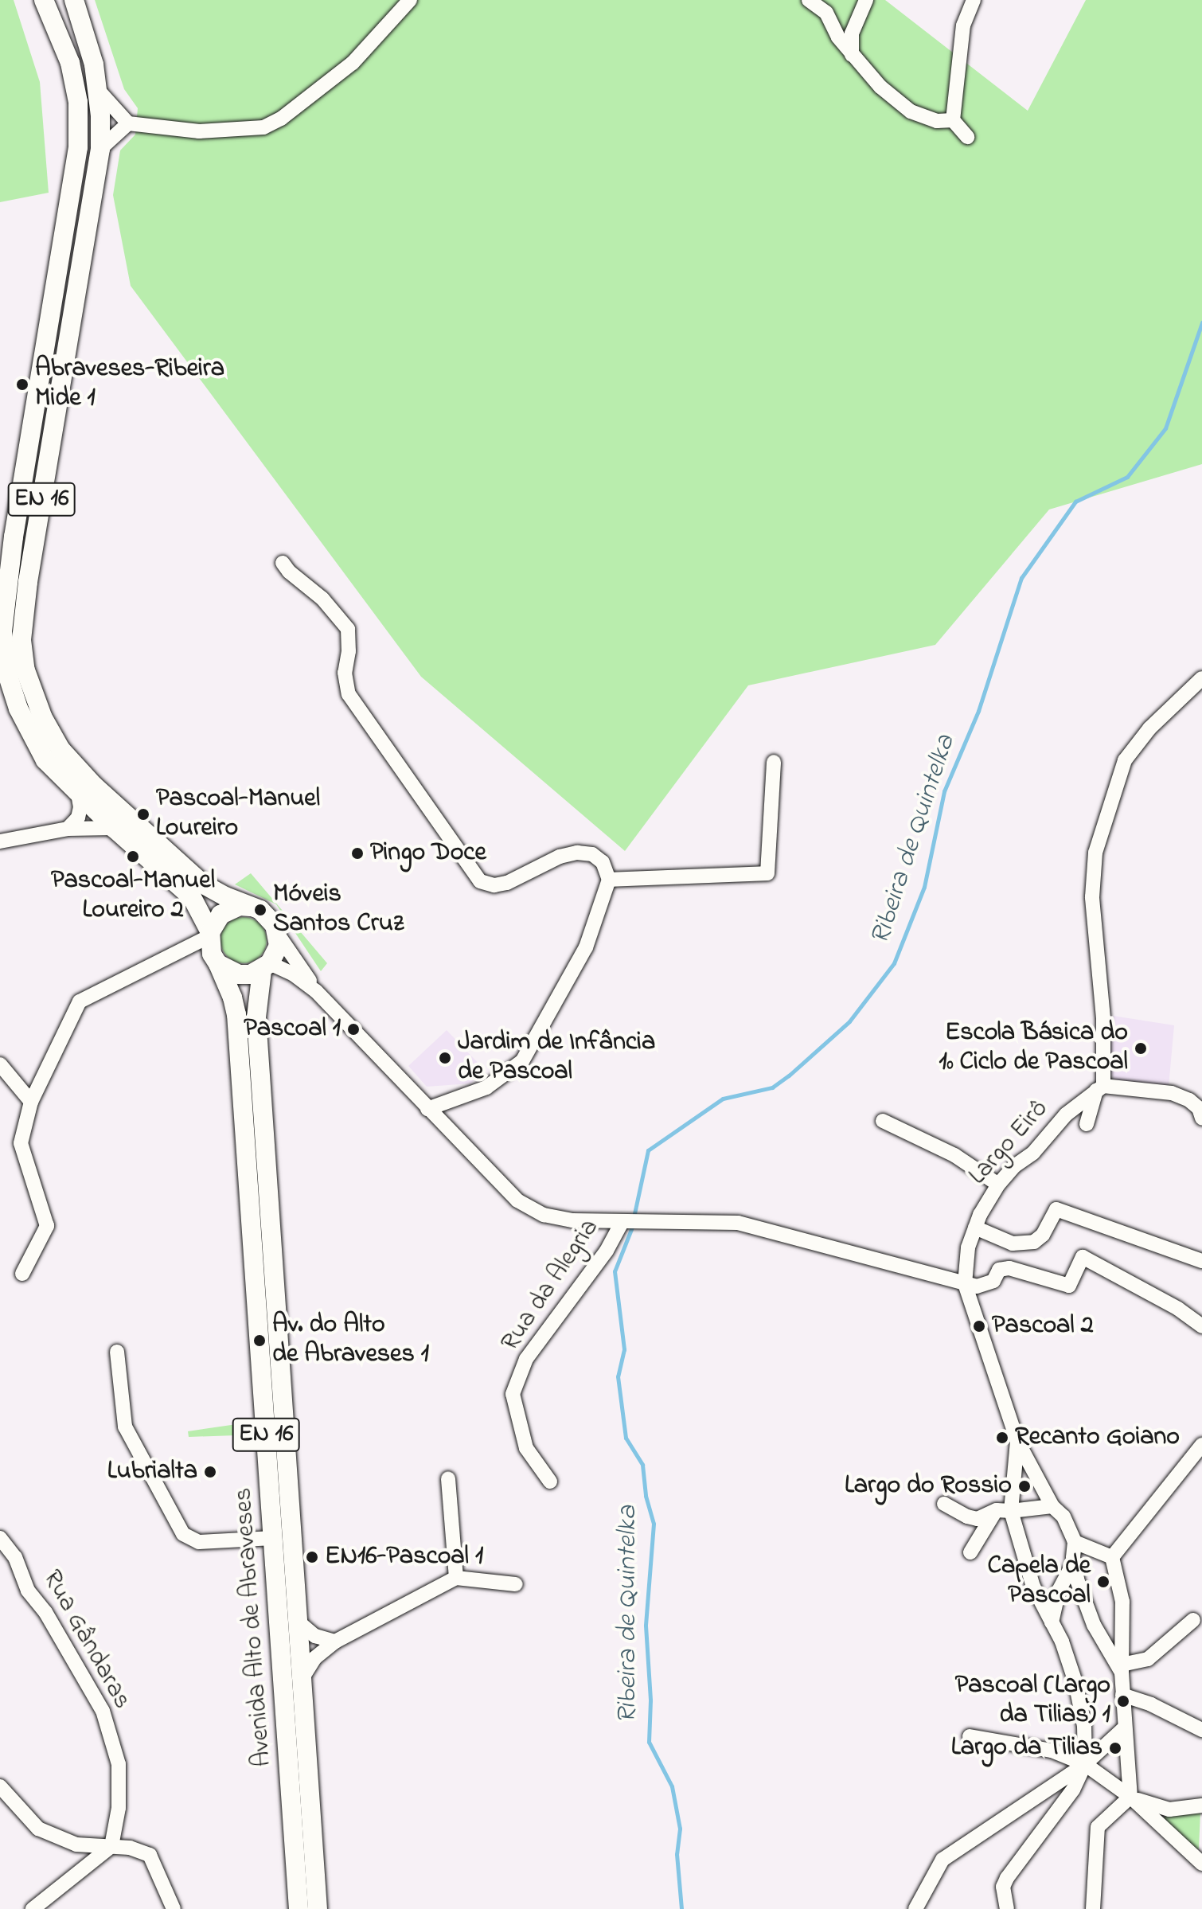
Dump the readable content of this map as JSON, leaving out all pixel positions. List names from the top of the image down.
{
  "streets": {
    "main road": ["EN 16", "Avenida Alto de Abraveses"],
    "street": ["Largo Eirô", "Rua da Alegria", "Rua Gândaras"]
  },
  "crossings": [
    ["EN 16", "Avenida Alto de Abraveses"]
  ],
  "water": ["Ribeira de Quintelka"],
  "places": [
    "Abraveses-Ribeira Mide 1",
    "Pascoal-Manuel Loureiro",
    "Pingo Doce",
    "Pascoal-Manuel Loureiro 2",
    "Móveis Santos Cruz",
    "Pascoal 1",
    "Escola Básica do 1º Ciclo de Pascoal",
    "Jardim de Infância de Pascoal",
    "Pascoal 2",
    "Av. do Alto de Abraveses 1",
    "Recanto Goiano",
    "Lubrialta",
    "Largo do Rossio",
    "EN16-Pascoal 1",
    "Capela de Pascoal",
    "Pascoal (Largo da Tilias) 1",
    "Largo da Tilias"
  ]
}
